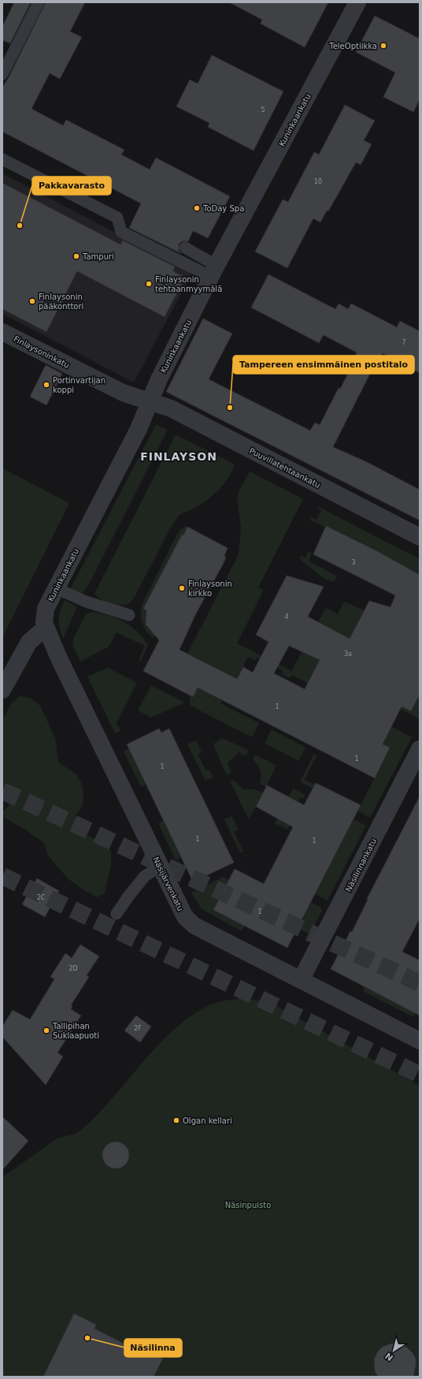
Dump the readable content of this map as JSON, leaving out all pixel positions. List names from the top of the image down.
{
  "streets": {
    "street": [
      "Kuninkaankatu",
      "Finlaysoninkatu",
      "Puuvillatehtaankatu",
      "Näsilinnankatu",
      "Näsijärvenkatu"
    ]
  },
  "crossings": [
    ["Kuninkaankatu", "Finlaysoninkatu"],
    ["Kuninkaankatu", "Puuvillatehtaankatu"],
    ["Kuninkaankatu", "Näsijärvenkatu"],
    ["Finlaysoninkatu", "Puuvillatehtaankatu"],
    ["Näsilinnankatu", "Näsijärvenkatu"]
  ],
  "districts": ["FINLAYSON"],
  "parks": ["Näsinpuisto"],
  "places": [
    "TeleOptiikka",
    "ToDay Spa",
    "Pakkavarasto",
    "Tampuri",
    "Finlaysonin tehtaanmyymälä",
    "Finlaysonin pääkonttori",
    "Portinvartijan koppi",
    "Tampereen ensimmäinen postitalo",
    "Finlaysonin kirkko",
    "Tallipihan Suklaapuoti",
    "Olgan kellari",
    "Näsilinna"
  ],
  "house_numbers": [
    "5",
    "10",
    "7",
    "3",
    "4",
    "3a",
    "1",
    "1",
    "1",
    "1",
    "1",
    "2C",
    "1",
    "2D",
    "2F"
  ],
  "north": "bottom left"
}
